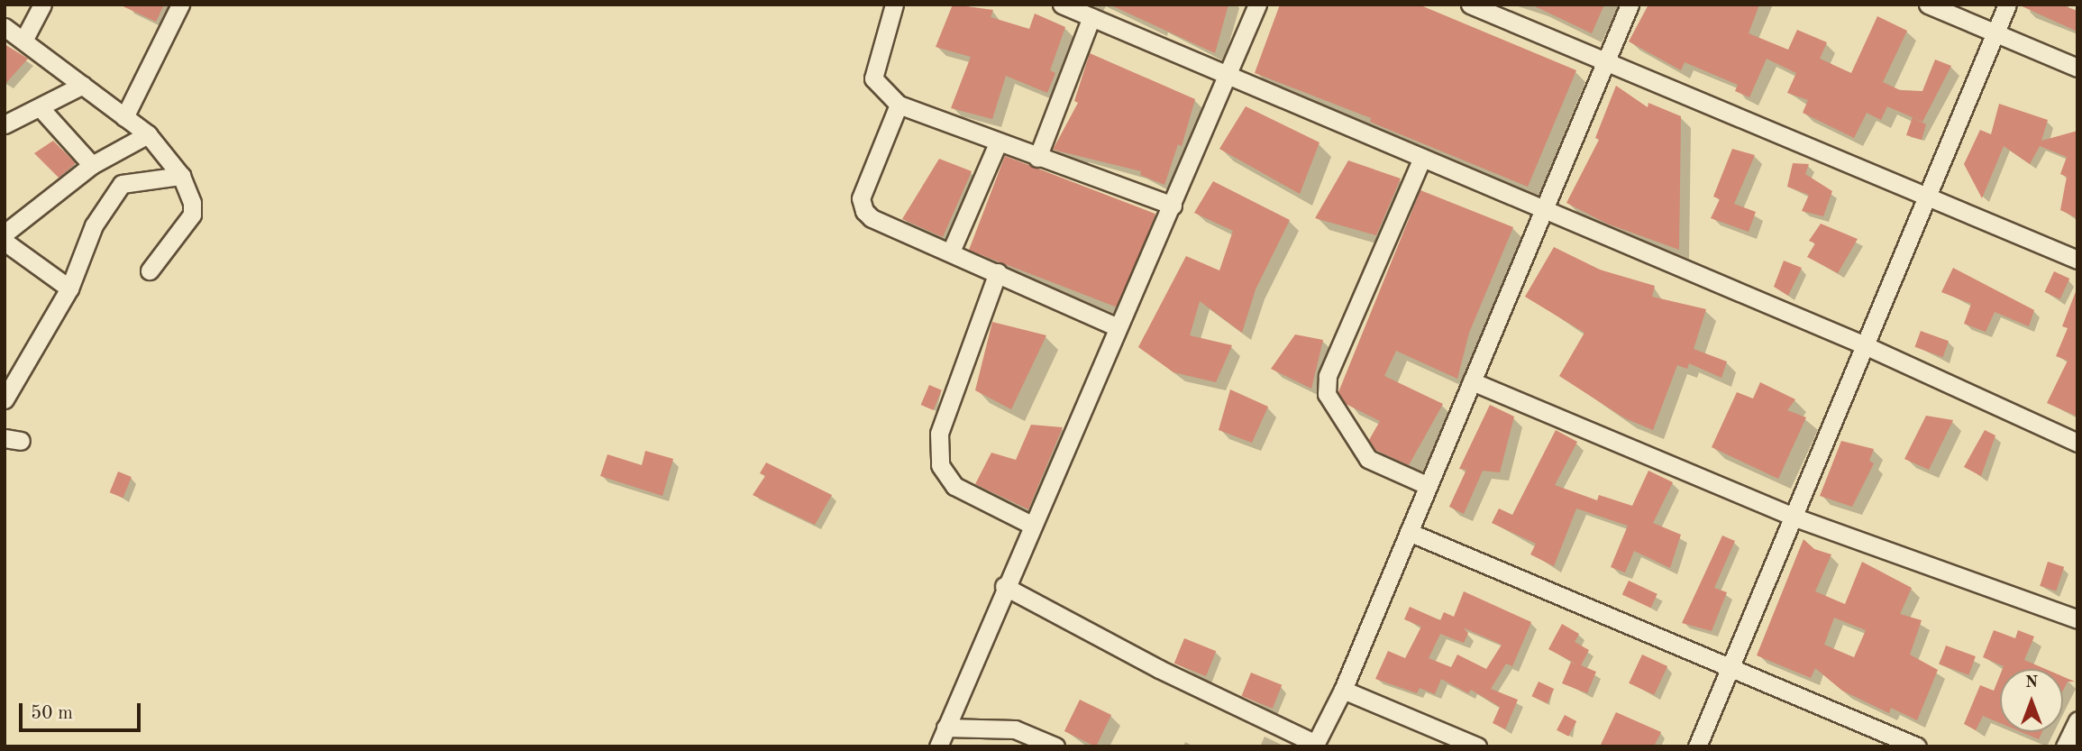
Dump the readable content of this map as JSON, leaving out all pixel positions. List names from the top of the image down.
{
  "scale_bar": "50 m",
  "north": "top"
}
